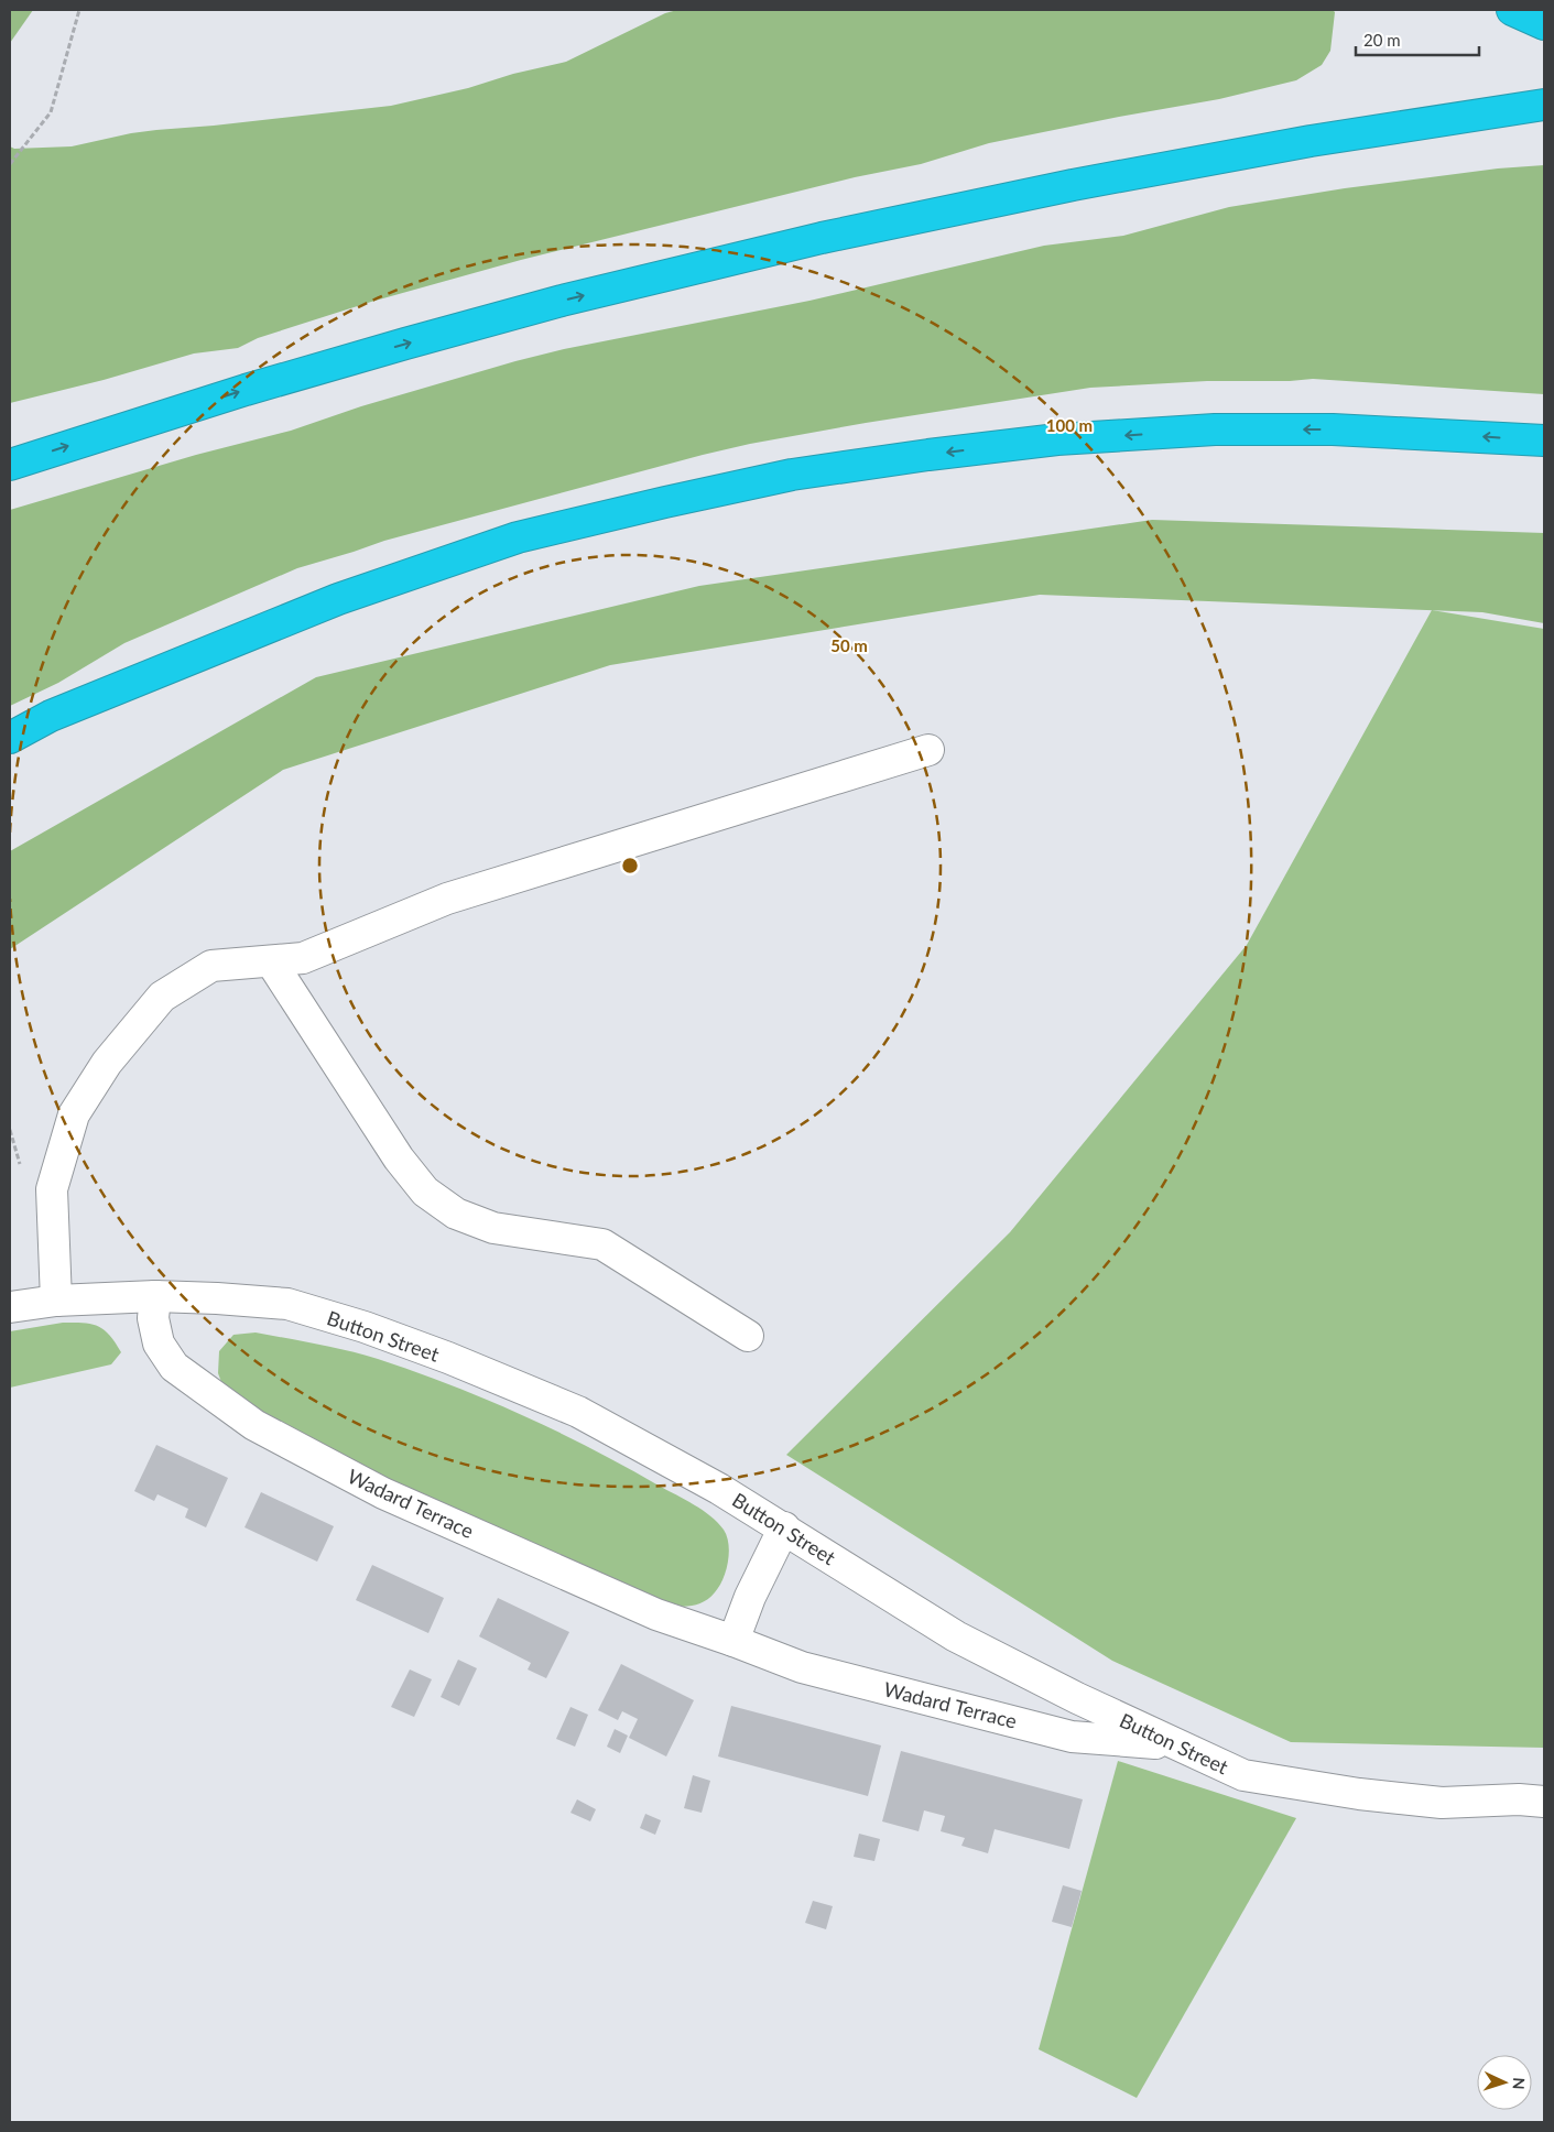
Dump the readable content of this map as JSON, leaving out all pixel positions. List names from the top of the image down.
{
  "streets": {
    "street": ["Button Street", "Wadard Terrace"]
  },
  "crossings": [
    ["Button Street", "Wadard Terrace"]
  ],
  "scale_bar": "20 m",
  "north": "right",
  "rings": ["100 m", "50 m"]
}
